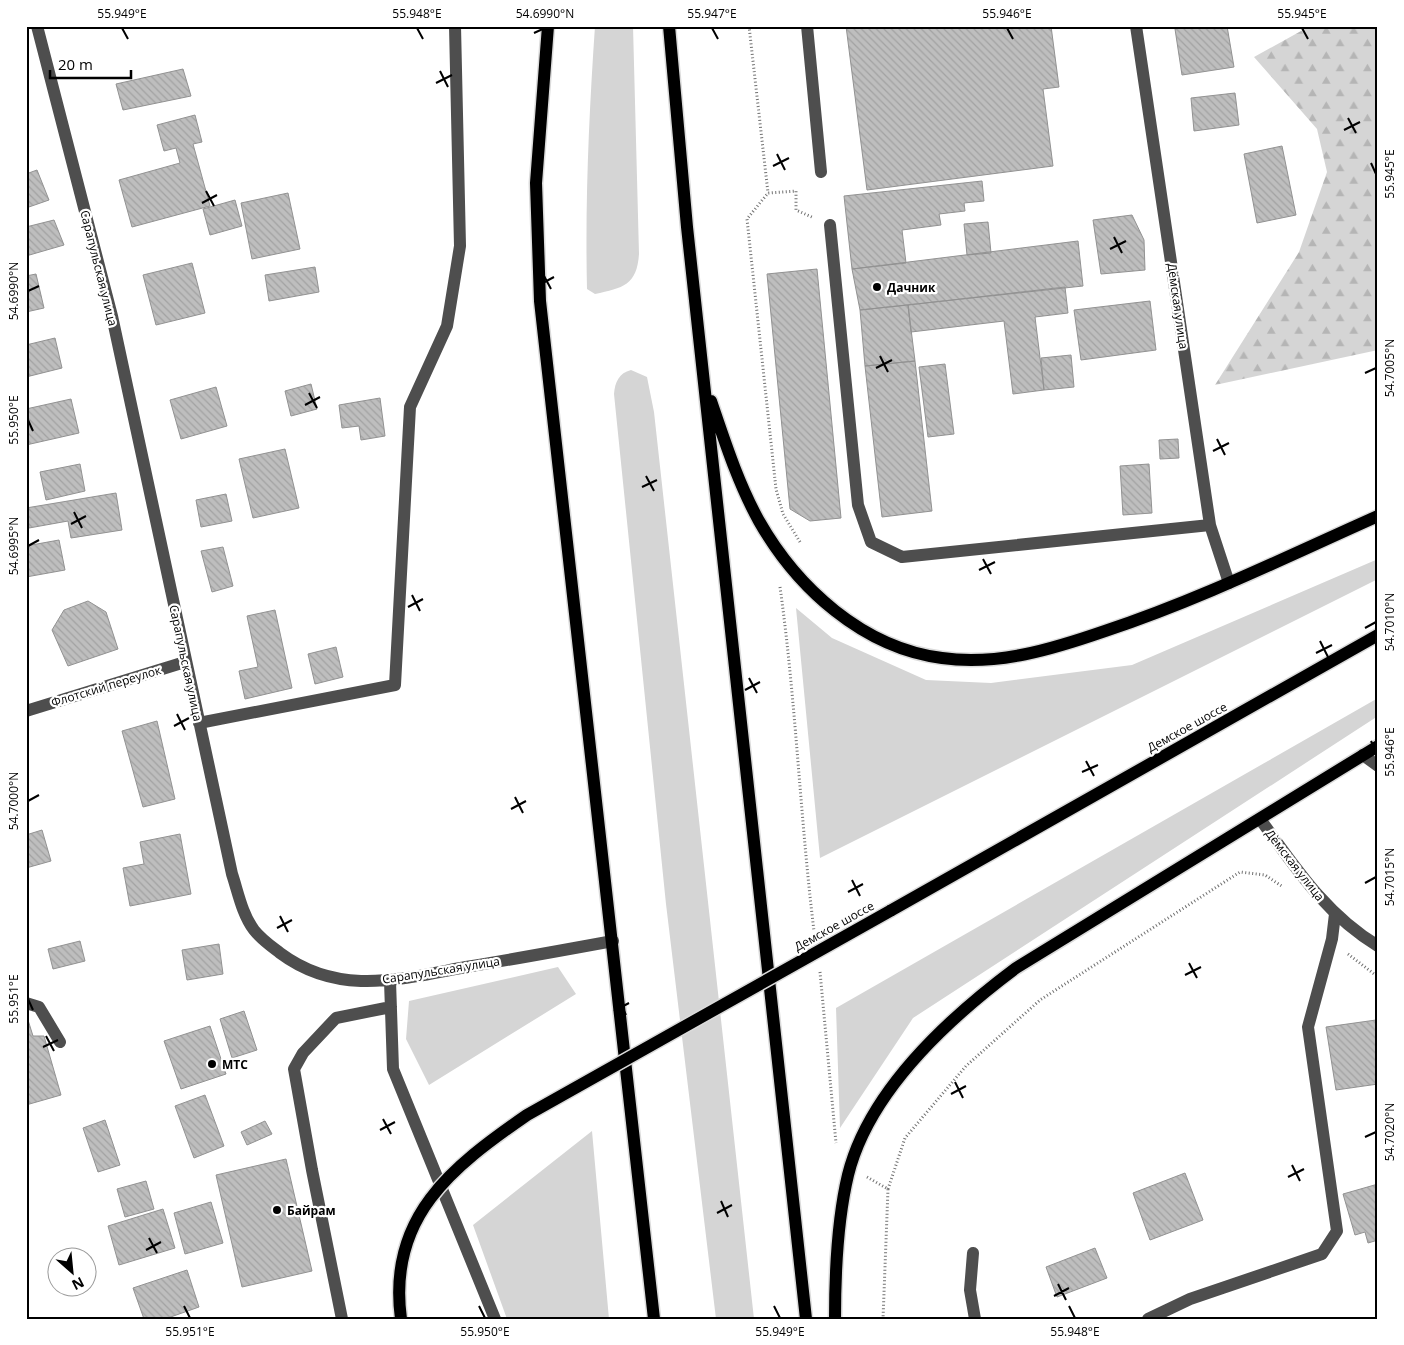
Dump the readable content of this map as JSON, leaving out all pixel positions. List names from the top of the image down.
{
  "streets": {
    "main road": ["Демское шоссе"],
    "street": ["Сарапульская улица", "Дёмская улица", "Флотский переулок"]
  },
  "crossings": [
    ["Сарапульская улица", "Флотский переулок"]
  ],
  "places": ["Дачник", "МТС", "Байрам"],
  "scale_bar": "20 m",
  "north": "bottom right",
  "coordinates": [
    "55.949°E",
    "55.948°E",
    "54.6990°N",
    "55.947°E",
    "55.946°E",
    "55.945°E",
    "54.7005°N",
    "55.950°E",
    "54.6995°N",
    "54.7010°N",
    "54.7000°N",
    "54.7015°N",
    "55.951°E",
    "54.7020°N"
  ]
}
